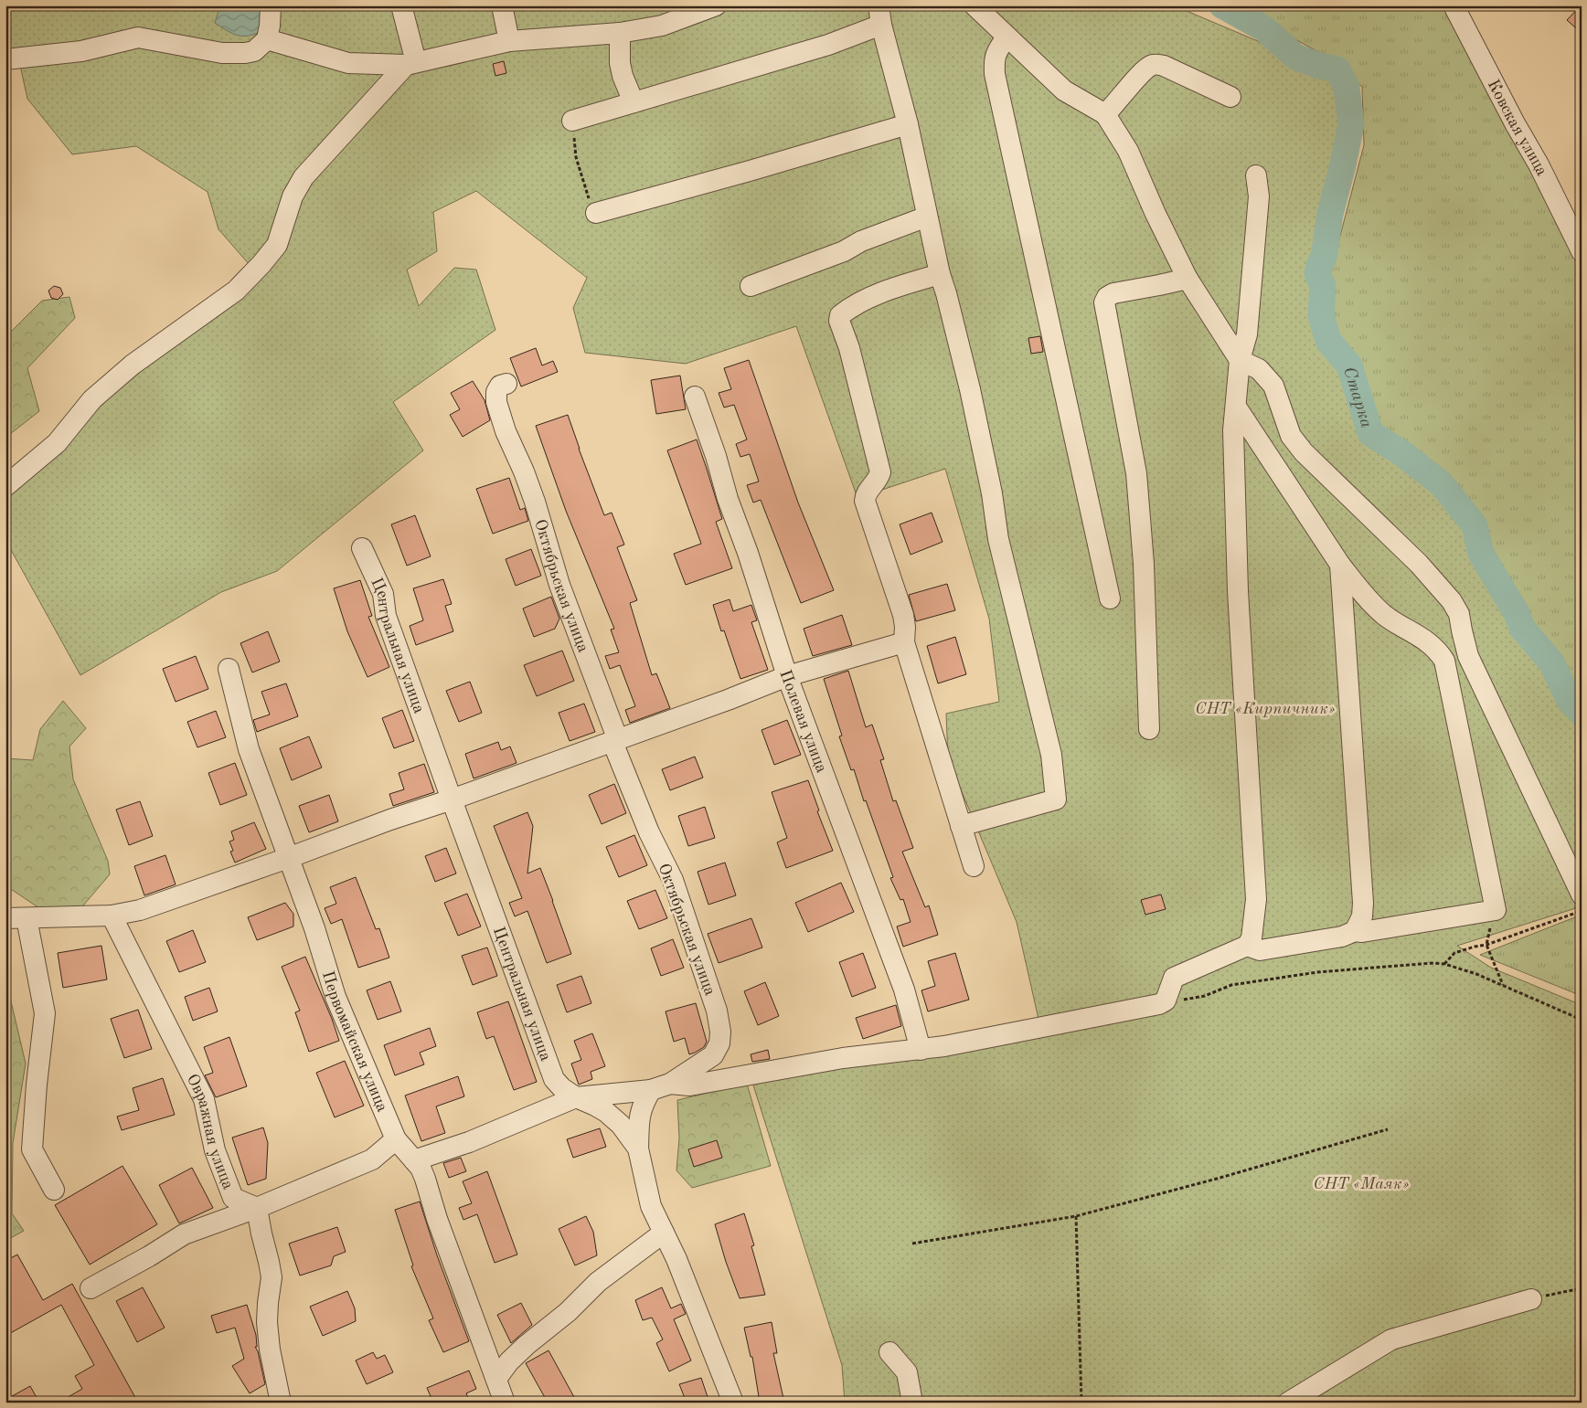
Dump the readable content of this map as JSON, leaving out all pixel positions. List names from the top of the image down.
{
  "streets": {
    "street": [
      "Ковская улица",
      "Октябрьская улица",
      "Центральная улица",
      "Полевая улица",
      "Первомайская улица",
      "Овражная улица"
    ]
  },
  "water": ["Старка"],
  "parks": ["СНТ «Кирпичник»", "СНТ «Маяк»"]
}
